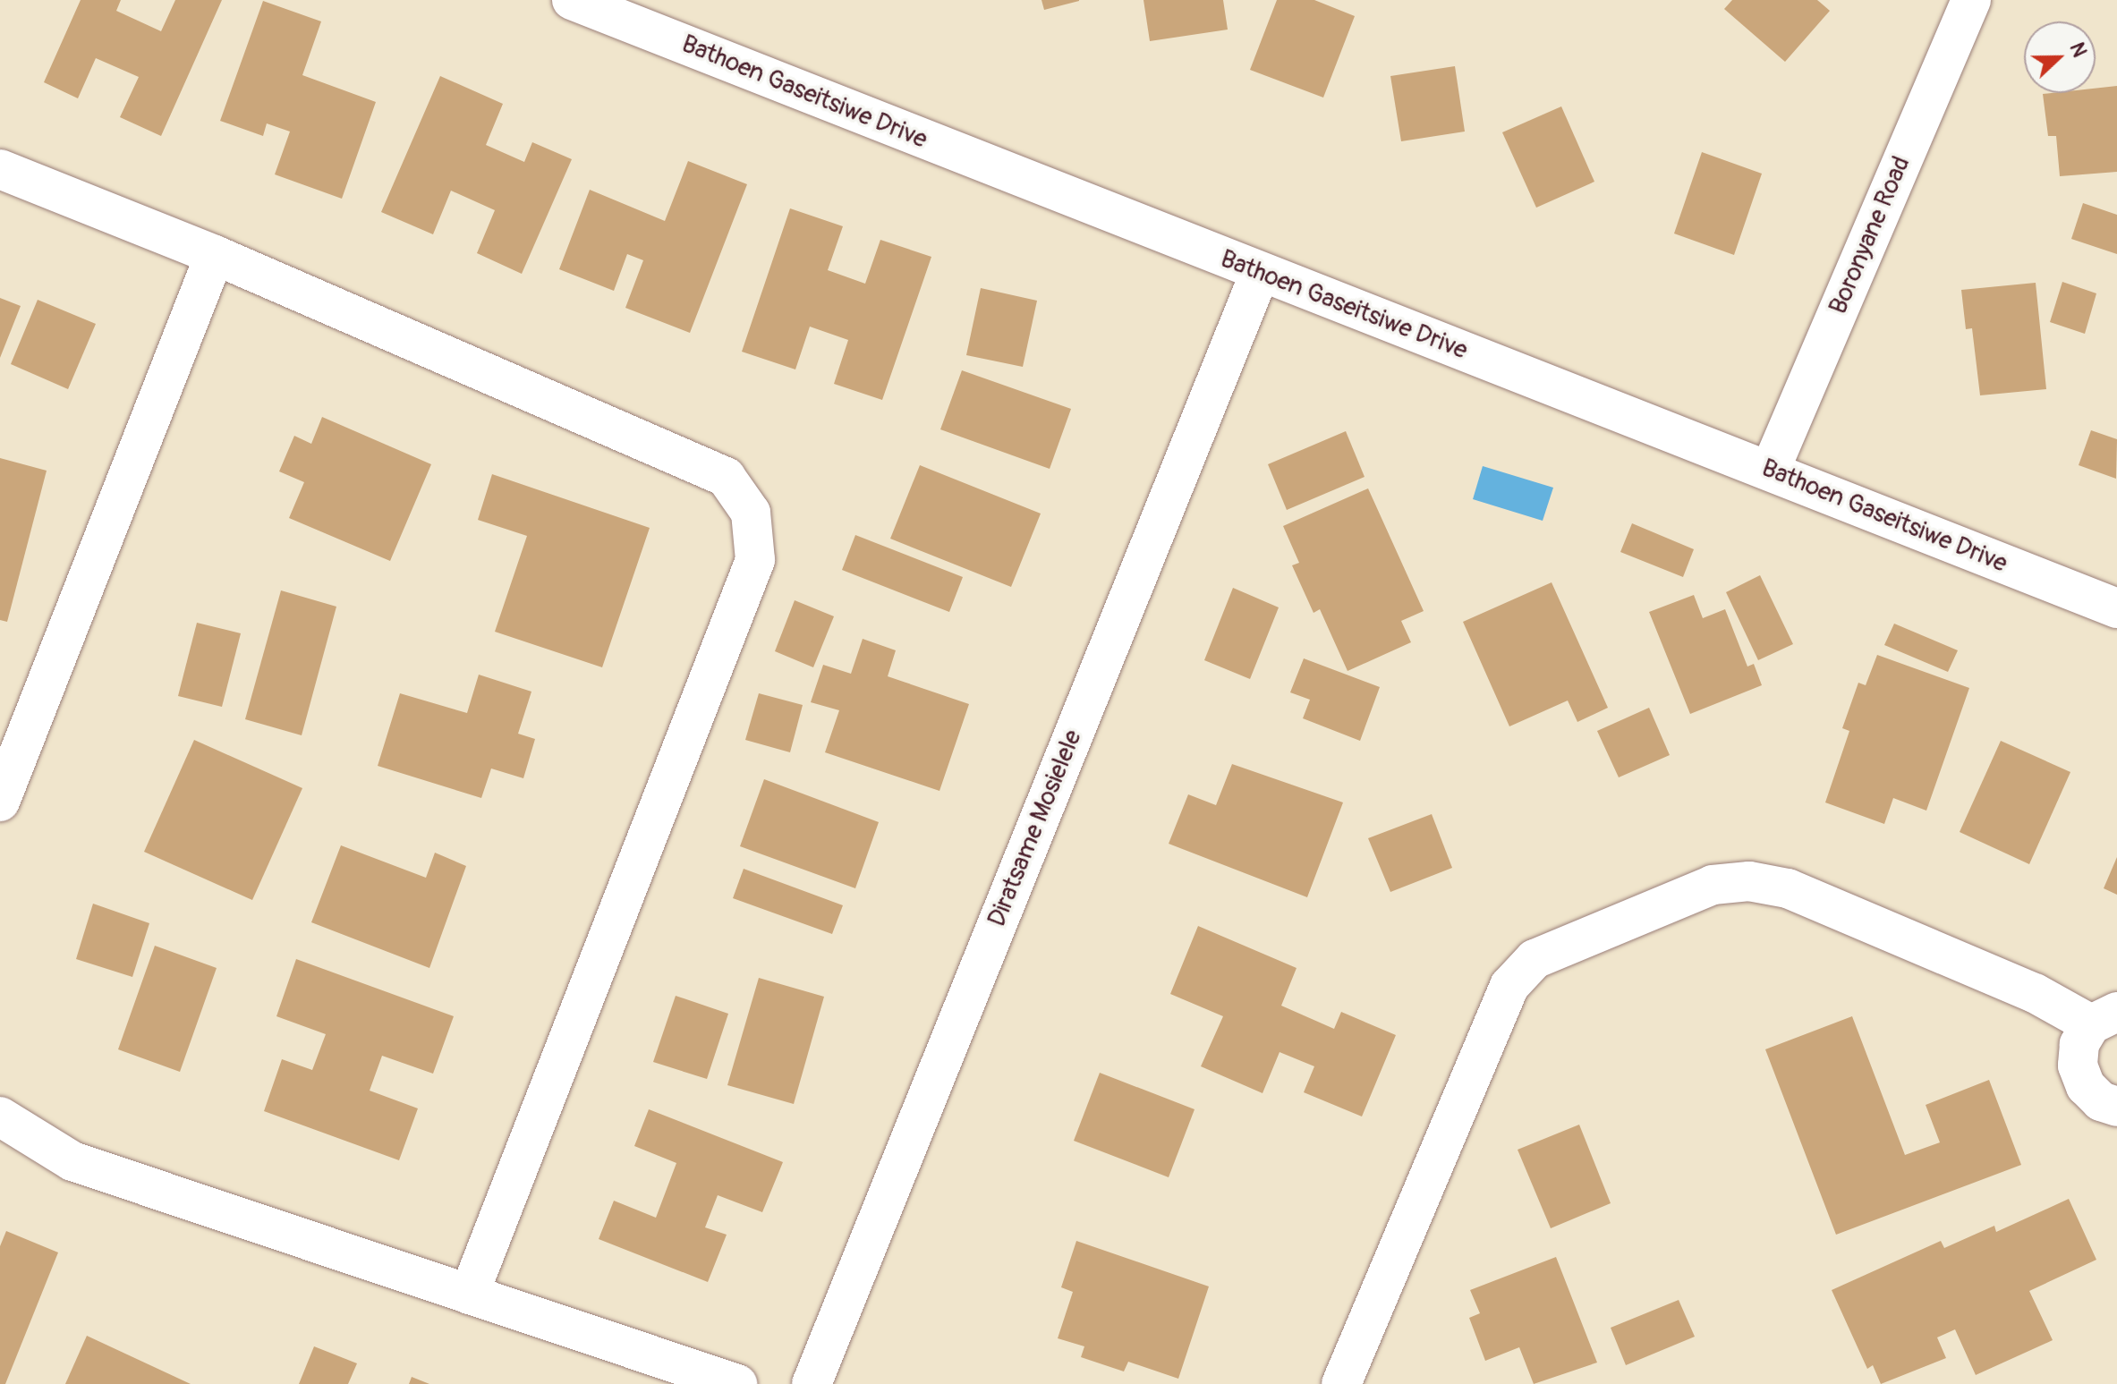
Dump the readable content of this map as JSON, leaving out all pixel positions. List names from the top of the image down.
{
  "streets": {
    "street": ["Bathoen Gaseitsiwe Drive", "Boronyane Road", "Diratsame Mosielele"]
  },
  "crossings": [
    ["Bathoen Gaseitsiwe Drive", "Boronyane Road"],
    ["Bathoen Gaseitsiwe Drive", "Diratsame Mosielele"]
  ],
  "north": "right"
}
